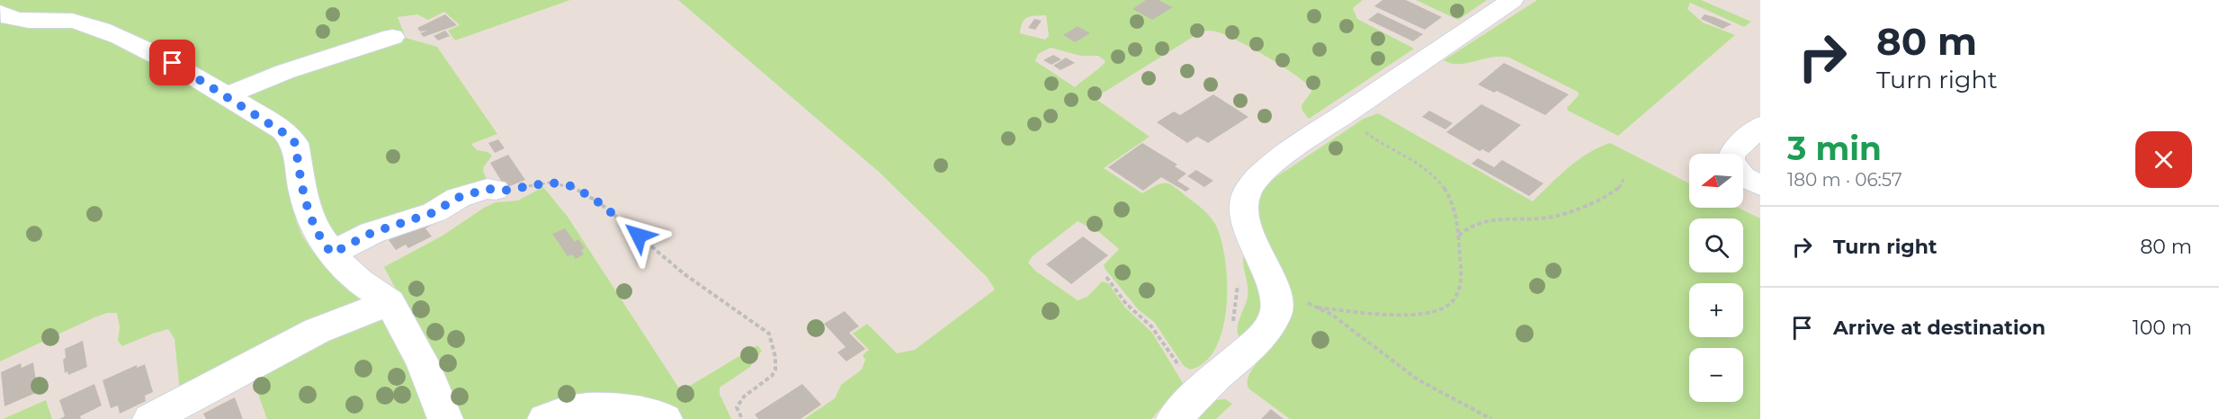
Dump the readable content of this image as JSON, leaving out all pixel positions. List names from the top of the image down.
{
  "north": "left",
  "page": {
    "turn": ["80 m", "Turn right"],
    "heading": ["3 min", "180 m · 06:57"],
    "map_buttons": ["+", "−"],
    "list": [
      {
        "name": "Turn right",
        "value": "80 m"
      },
      {
        "name": "Arrive at destination",
        "value": "100 m"
      }
    ]
  }
}
